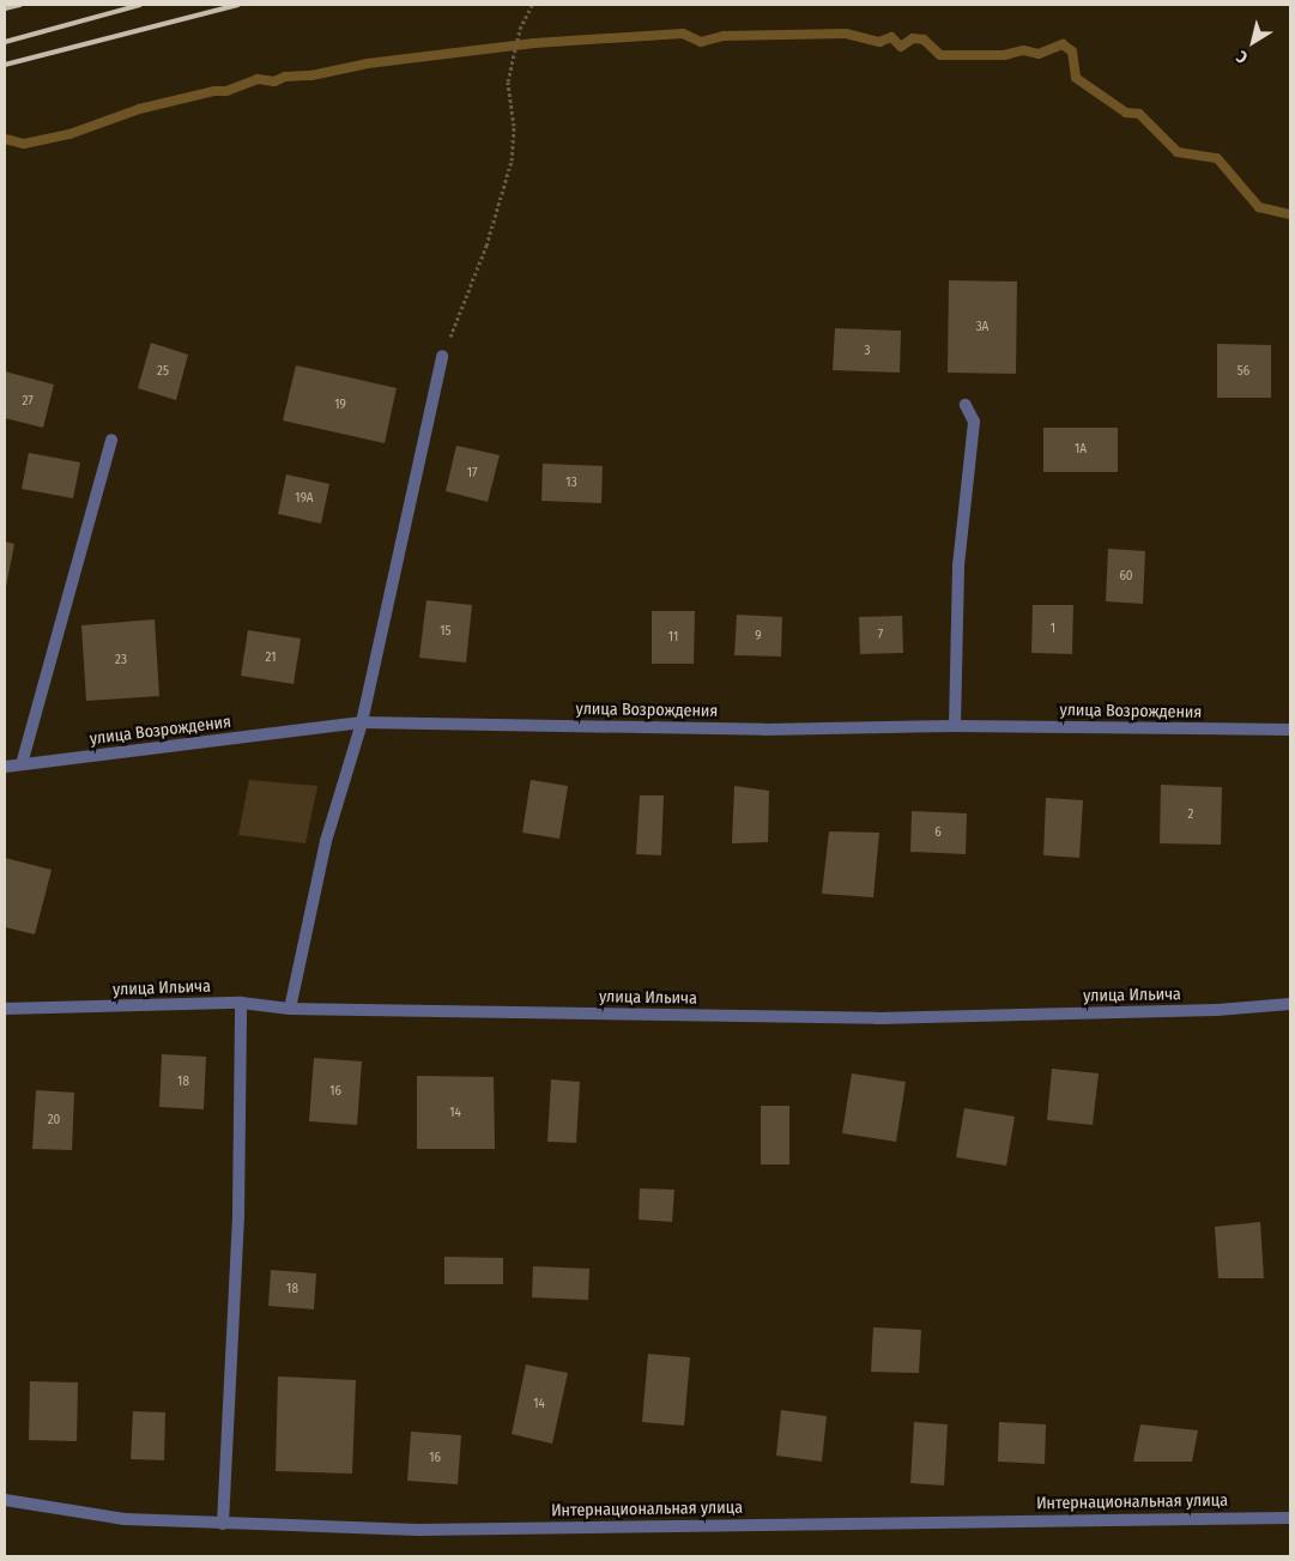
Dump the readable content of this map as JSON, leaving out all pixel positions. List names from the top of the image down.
{
  "streets": {
    "street": ["улица Возрождения", "улица Ильича", "Интернациональная улица"]
  },
  "house_numbers": [
    "3А",
    "3",
    "25",
    "56",
    "27",
    "19",
    "1А",
    "17",
    "13",
    "19А",
    "60",
    "1",
    "15",
    "7",
    "9",
    "11",
    "21",
    "23",
    "2",
    "6",
    "18",
    "16",
    "14",
    "20",
    "18",
    "14",
    "16"
  ],
  "north": "bottom left"
}
